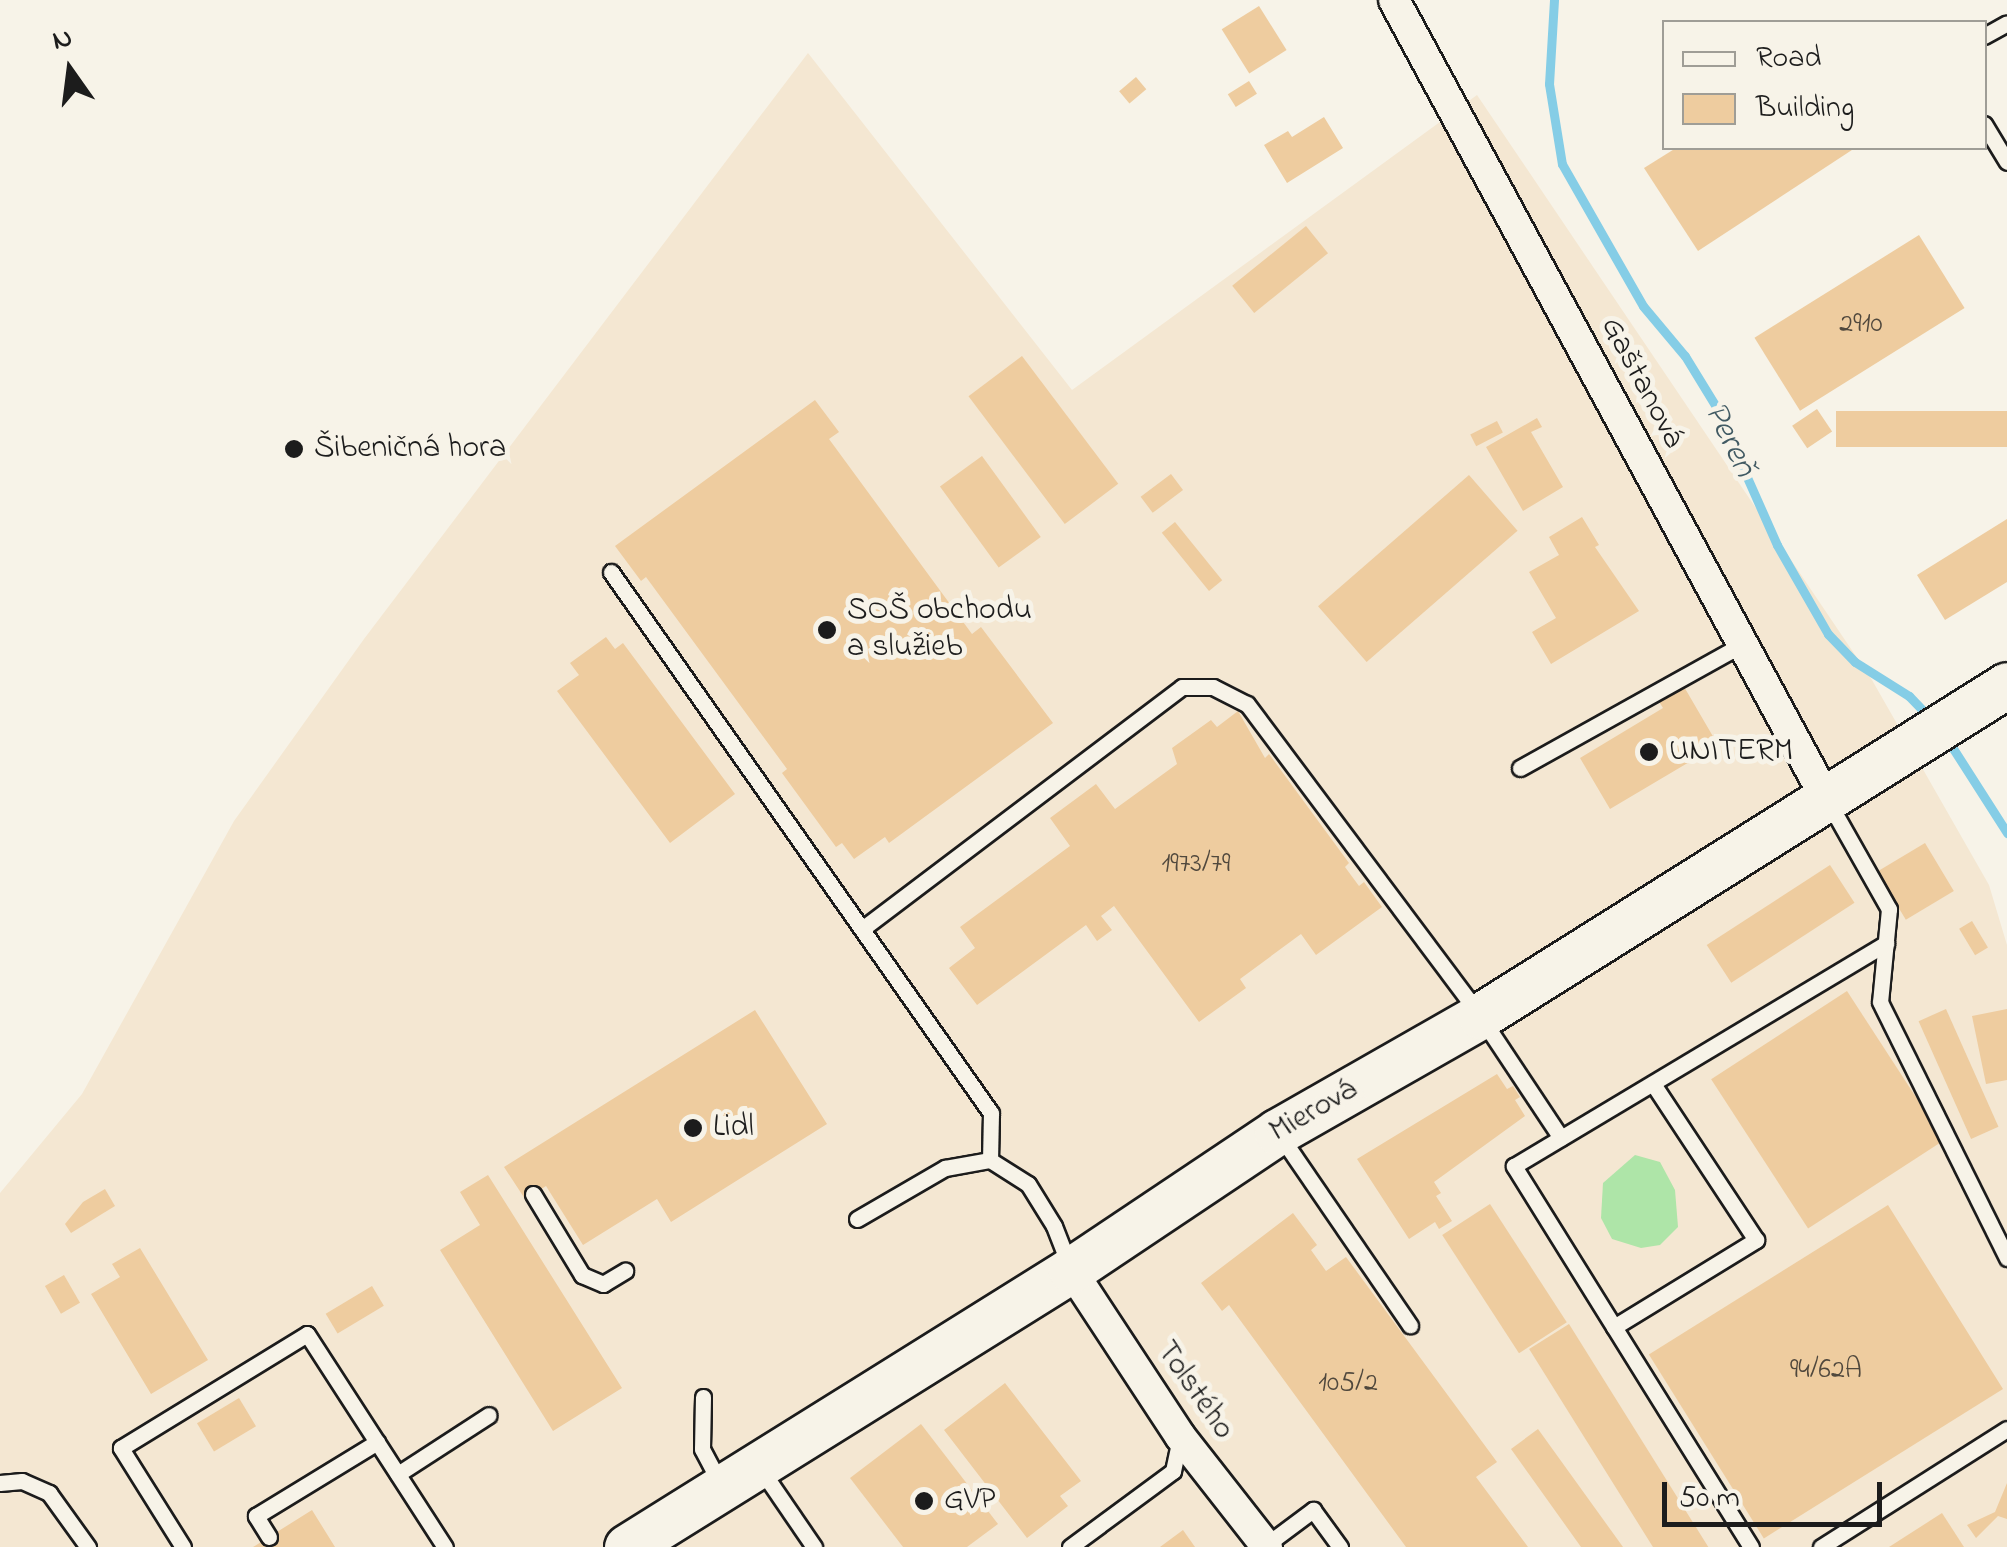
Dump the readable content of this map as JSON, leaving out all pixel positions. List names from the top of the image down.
{
  "streets": {
    "main road": ["Mierová"],
    "street": ["Gaštanová", "Tolstého"]
  },
  "crossings": [
    ["Gaštanová", "Mierová"],
    ["Mierová", "Tolstého"]
  ],
  "water": ["Pereň"],
  "places": [
    "Šibeničná hora",
    "SOŠ obchodu a služieb",
    "UNITERM",
    "Lidl",
    "GVP"
  ],
  "house_numbers": [
    "2910",
    "1973/79",
    "94/62A",
    "105/2"
  ],
  "legend": ["Road", "Building"],
  "scale_bar": "50 m",
  "north": "top"
}
